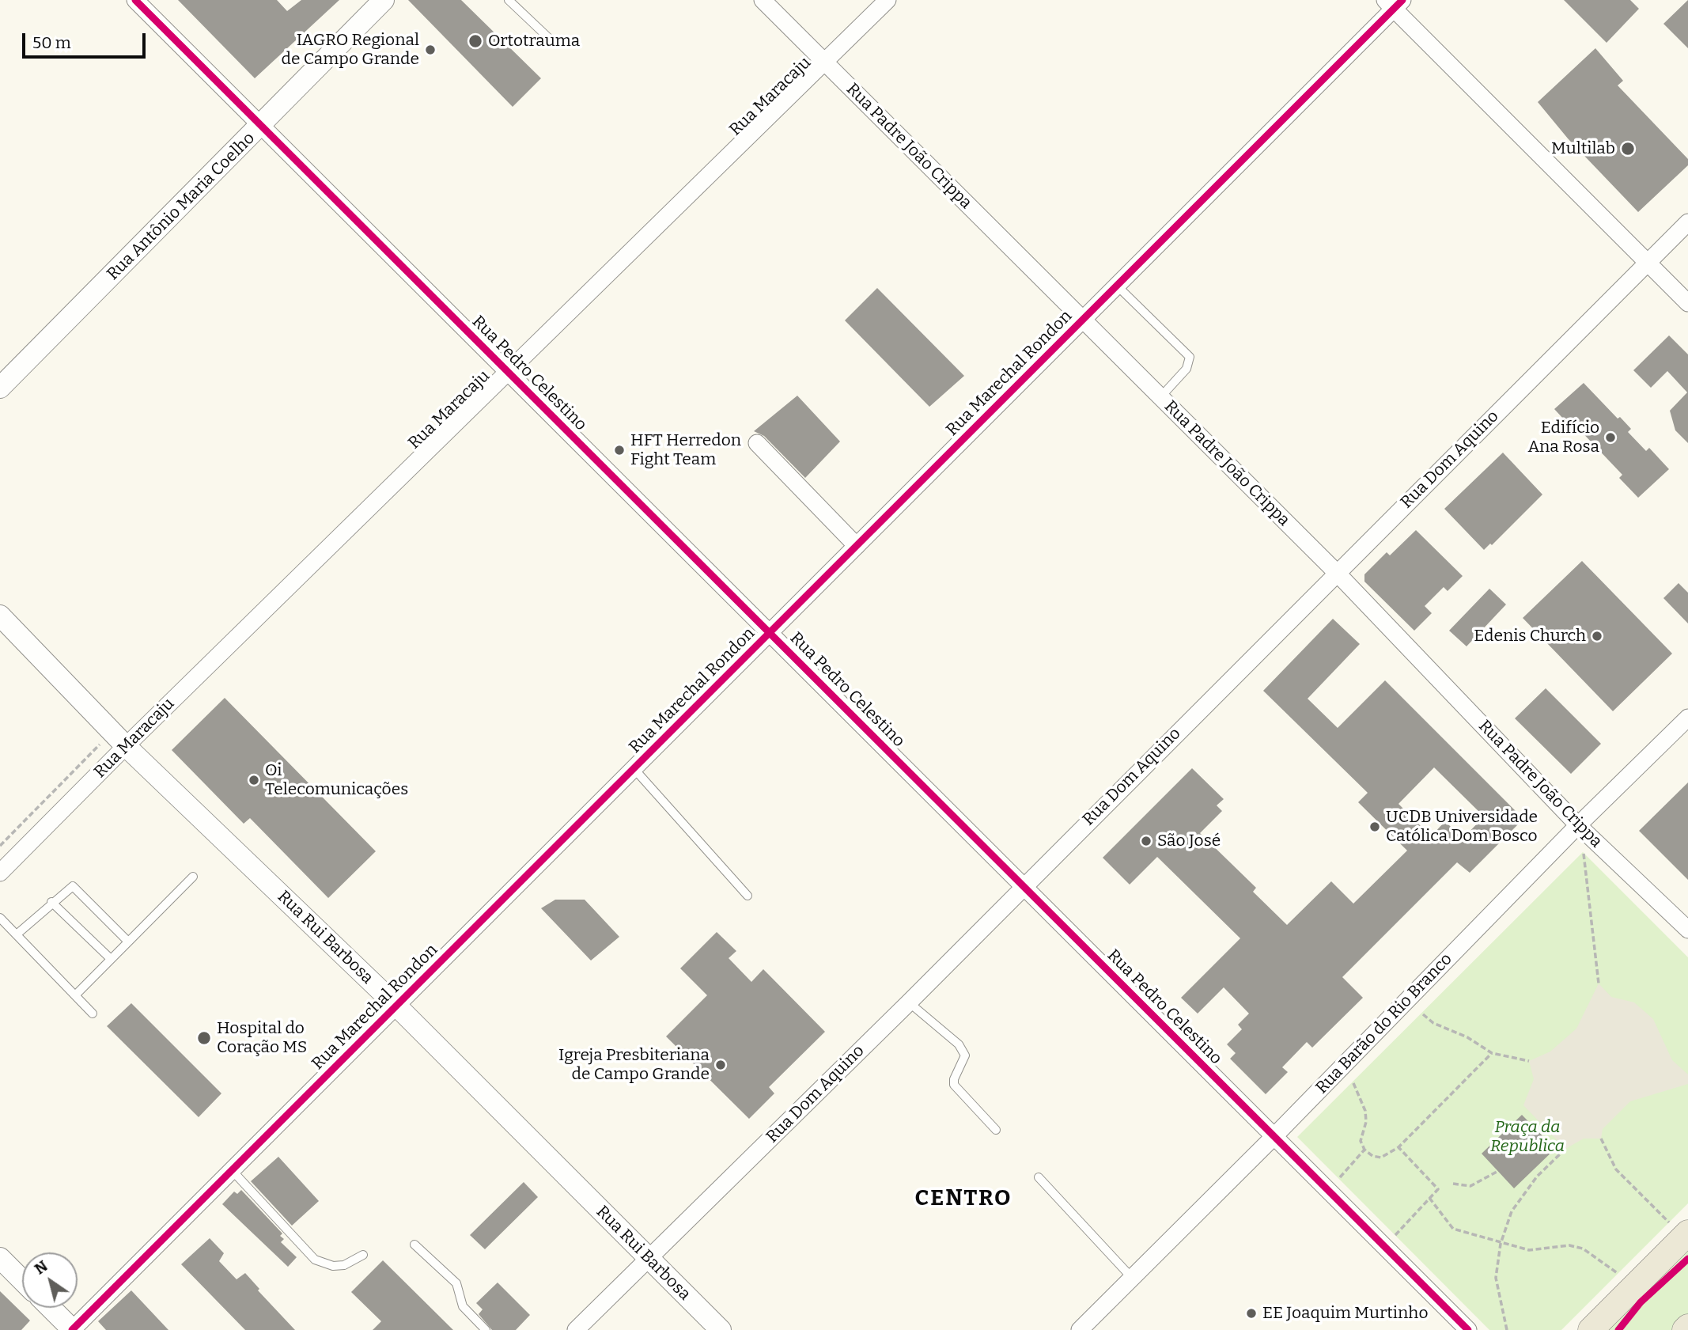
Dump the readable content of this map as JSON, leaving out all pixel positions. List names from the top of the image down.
{
  "streets": {
    "street": [
      "Rua Maracaju",
      "Rua Padre João Crippa",
      "Rua Antônio Maria Coelho",
      "Rua Pedro Celestino",
      "Rua Marechal Rondon",
      "Rua Dom Aquino",
      "Rua Rui Barbosa",
      "Rua Barão do Rio Branco"
    ]
  },
  "crossings": [
    ["Rua Maracaju", "Rua Padre João Crippa"],
    ["Rua Maracaju", "Rua Pedro Celestino"],
    ["Rua Maracaju", "Rua Rui Barbosa"],
    ["Rua Padre João Crippa", "Rua Marechal Rondon"],
    ["Rua Padre João Crippa", "Rua Dom Aquino"],
    ["Rua Padre João Crippa", "Rua Barão do Rio Branco"],
    ["Rua Antônio Maria Coelho", "Rua Pedro Celestino"],
    ["Rua Pedro Celestino", "Rua Marechal Rondon"],
    ["Rua Pedro Celestino", "Rua Dom Aquino"],
    ["Rua Pedro Celestino", "Rua Barão do Rio Branco"],
    ["Rua Marechal Rondon", "Rua Rui Barbosa"],
    ["Rua Dom Aquino", "Rua Rui Barbosa"]
  ],
  "districts": ["CENTRO"],
  "parks": ["Praça da Republica"],
  "places": [
    "Ortotrauma",
    "IAGRO Regional de Campo Grande",
    "Multilab",
    "Edifício Ana Rosa",
    "HFT Herredon Fight Team",
    "Edenis Church",
    "Oi Telecomunicações",
    "UCDB Universidade Católica Dom Bosco",
    "São José",
    "Hospital do Coração MS",
    "Igreja Presbiteriana de Campo Grande",
    "EE Joaquim Murtinho"
  ],
  "scale_bar": "50 m",
  "north": "top left"
}
